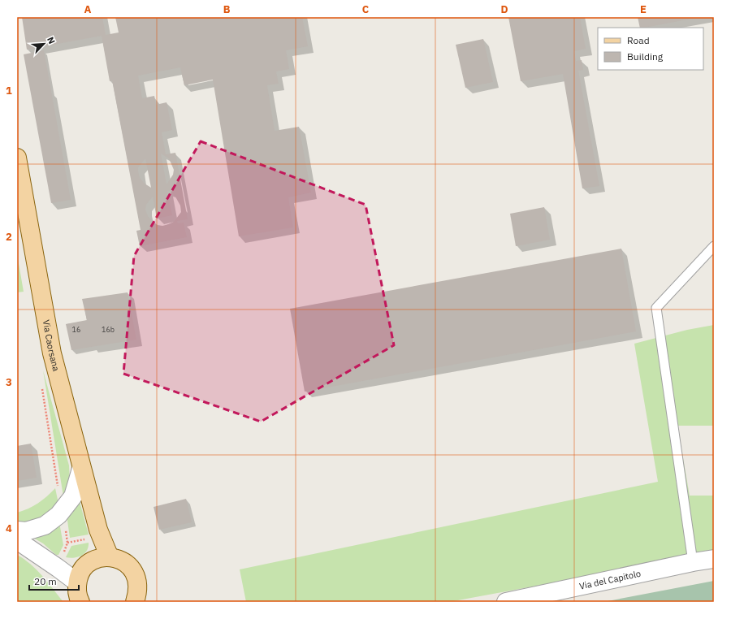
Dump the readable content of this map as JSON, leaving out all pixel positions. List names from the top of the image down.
{
  "streets": {
    "main road": ["Via Caorsana"],
    "street": ["Via del Capitolo"]
  },
  "house_numbers": ["16", "16b"],
  "legend": ["Road", "Building"],
  "scale_bar": "20 m",
  "north": "top right",
  "grid": {
    "columns": [
      "A",
      "B",
      "C",
      "D",
      "E"
    ],
    "rows": [
      "1",
      "2",
      "3",
      "4"
    ]
  }
}
